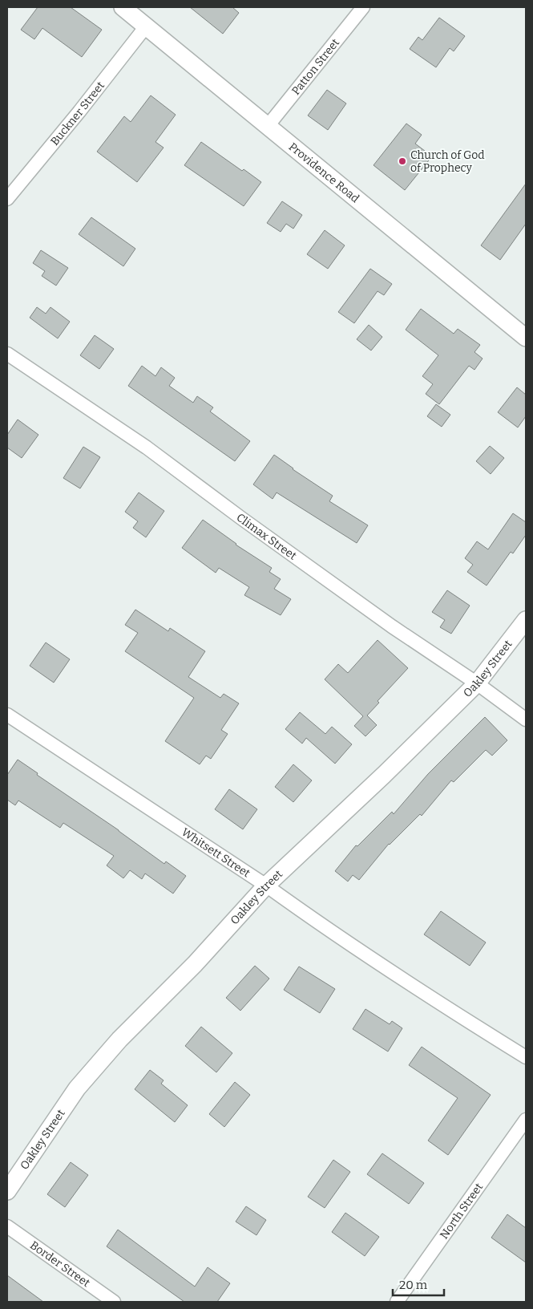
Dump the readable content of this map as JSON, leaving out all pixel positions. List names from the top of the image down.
{
  "streets": {
    "street": [
      "Patton Street",
      "Buckner Street",
      "Providence Road",
      "Climax Street",
      "Oakley Street",
      "Whitsett Street",
      "North Street",
      "Border Street"
    ]
  },
  "crossings": [
    ["Patton Street", "Providence Road"],
    ["Buckner Street", "Providence Road"],
    ["Climax Street", "Oakley Street"],
    ["Oakley Street", "Whitsett Street"]
  ],
  "places": ["Church of God of Prophecy"],
  "scale_bar": "20 m"
}
